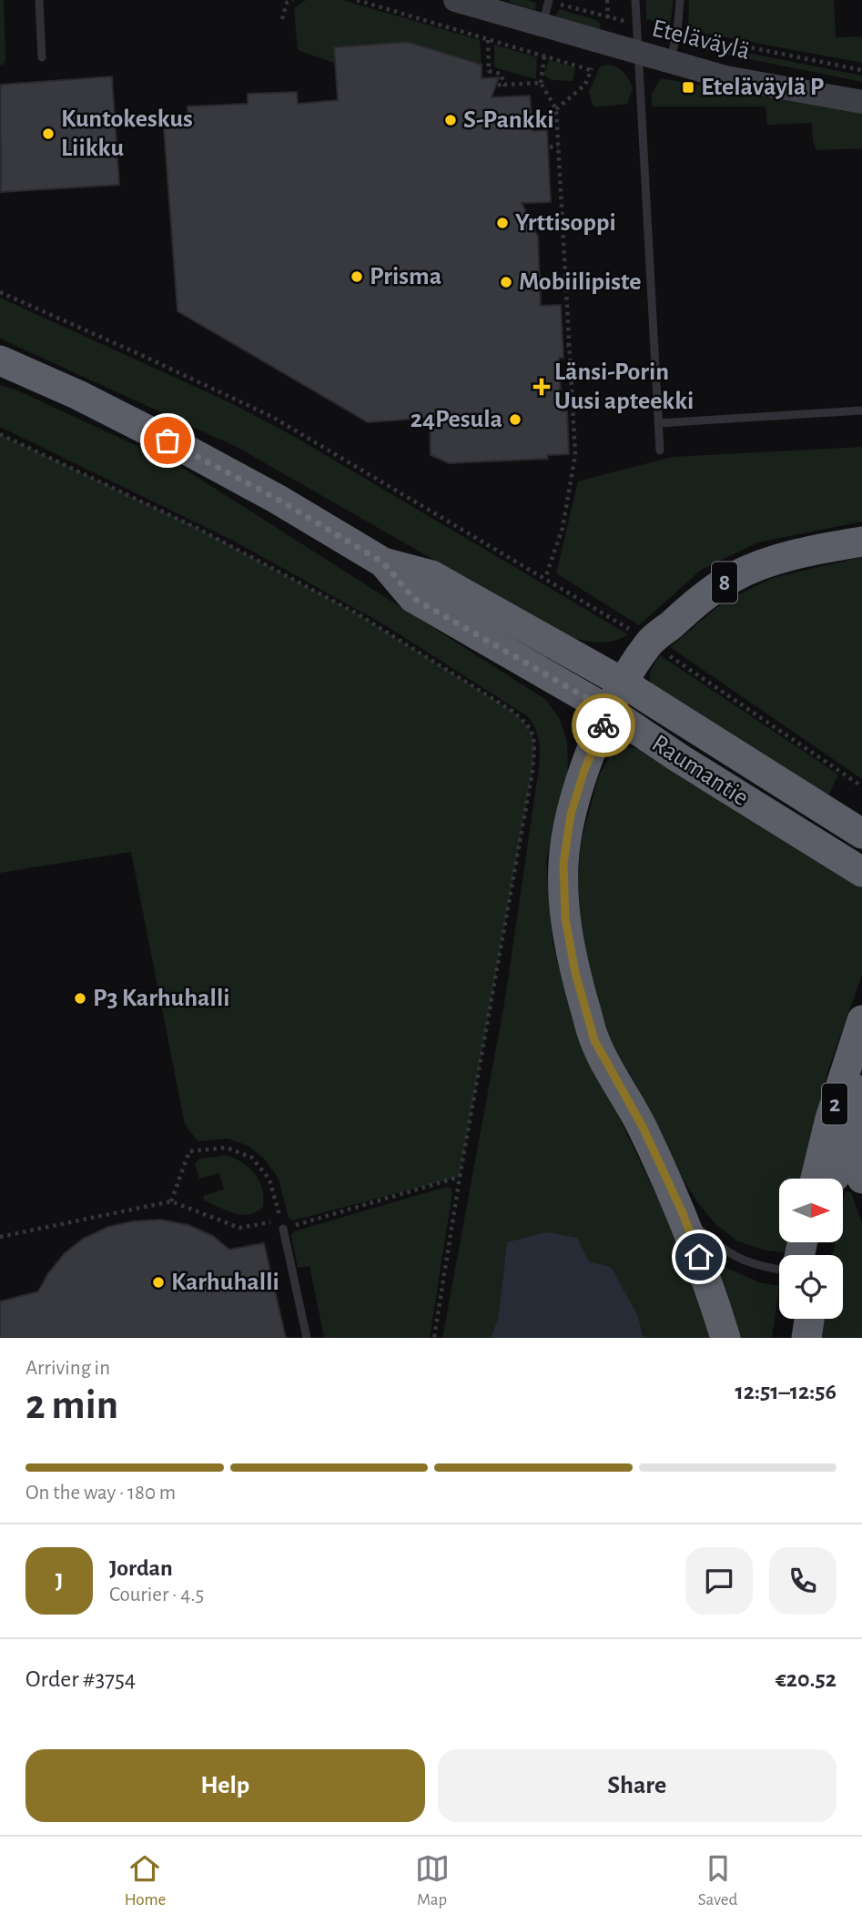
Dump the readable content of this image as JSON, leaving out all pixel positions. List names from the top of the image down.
{
  "streets": {
    "highway": ["8", "Raumantie", "2"],
    "main road": ["Eteläväylä"]
  },
  "crossings": [
    ["8", "Raumantie"]
  ],
  "places": {
    "transit": ["Eteläväylä P"],
    "other": [
      "S-Pankki",
      "Kuntokeskus Liikku",
      "Yrttisoppi",
      "Prisma",
      "Mobiilipiste",
      "24Pesula",
      "P3 Karhuhalli",
      "Karhuhalli"
    ],
    "health": ["Länsi-Porin Uusi apteekki"]
  },
  "north": "right",
  "page": {
    "heading": ["2 min", "Arriving in", "12:51–12:56"],
    "panel": [
      "Jordan",
      "Courier · 4.5",
      "Order #3754",
      "€20.52"
    ],
    "bar": "On the way · 180 m",
    "round": "J",
    "buttons": ["Help", "Share"],
    "tabs": ["Home", "Map", "Saved"]
  }
}
